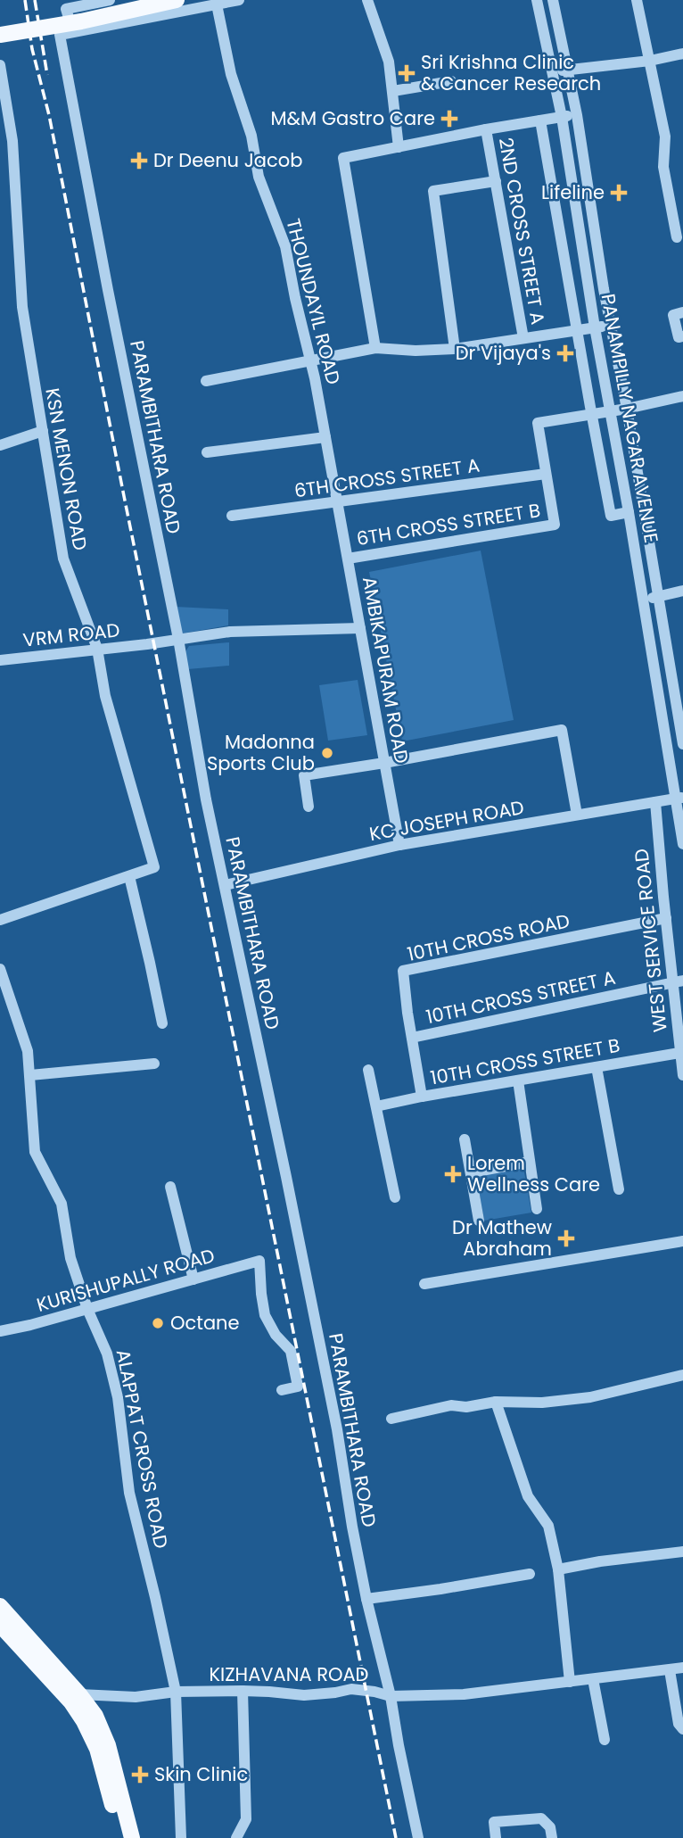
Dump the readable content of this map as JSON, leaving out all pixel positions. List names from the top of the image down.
{
  "streets": {
    "street": [
      "2ND CROSS STREET A",
      "THOUNDAYIL ROAD",
      "PANAMPILLY NAGAR AVENUE",
      "PARAMBITHARA ROAD",
      "KSN MENON ROAD",
      "6TH CROSS STREET A",
      "6TH CROSS STREET B",
      "VRM ROAD",
      "AMBIKAPURAM ROAD",
      "KC JOSEPH ROAD",
      "10TH CROSS ROAD",
      "WEST SERVICE ROAD",
      "10TH CROSS STREET A",
      "10TH CROSS STREET B",
      "KURISHUPALLY ROAD",
      "ALAPPAT CROSS ROAD",
      "KIZHAVANA ROAD"
    ]
  },
  "crossings": [
    ["THOUNDAYIL ROAD", "6TH CROSS STREET A"],
    ["THOUNDAYIL ROAD", "AMBIKAPURAM ROAD"],
    ["PANAMPILLY NAGAR AVENUE", "KC JOSEPH ROAD"],
    ["PARAMBITHARA ROAD", "VRM ROAD"],
    ["PARAMBITHARA ROAD", "KC JOSEPH ROAD"],
    ["PARAMBITHARA ROAD", "KIZHAVANA ROAD"],
    ["KSN MENON ROAD", "VRM ROAD"],
    ["6TH CROSS STREET A", "6TH CROSS STREET B"],
    ["6TH CROSS STREET A", "AMBIKAPURAM ROAD"],
    ["6TH CROSS STREET B", "AMBIKAPURAM ROAD"],
    ["VRM ROAD", "AMBIKAPURAM ROAD"],
    ["AMBIKAPURAM ROAD", "KC JOSEPH ROAD"],
    ["KC JOSEPH ROAD", "WEST SERVICE ROAD"],
    ["10TH CROSS ROAD", "WEST SERVICE ROAD"],
    ["10TH CROSS ROAD", "10TH CROSS STREET A"],
    ["10TH CROSS ROAD", "10TH CROSS STREET B"],
    ["WEST SERVICE ROAD", "10TH CROSS STREET A"],
    ["WEST SERVICE ROAD", "10TH CROSS STREET B"],
    ["KURISHUPALLY ROAD", "ALAPPAT CROSS ROAD"],
    ["ALAPPAT CROSS ROAD", "KIZHAVANA ROAD"]
  ],
  "places": {
    "health": [
      "Sri Krishna Clinic & Cancer Research",
      "M&M Gastro Care",
      "Dr Deenu Jacob",
      "Lifeline",
      "Dr Vijaya's",
      "Lorem Wellness Care",
      "Dr Mathew Abraham",
      "Skin Clinic"
    ],
    "other": ["Madonna Sports Club", "Octane"]
  }
}
